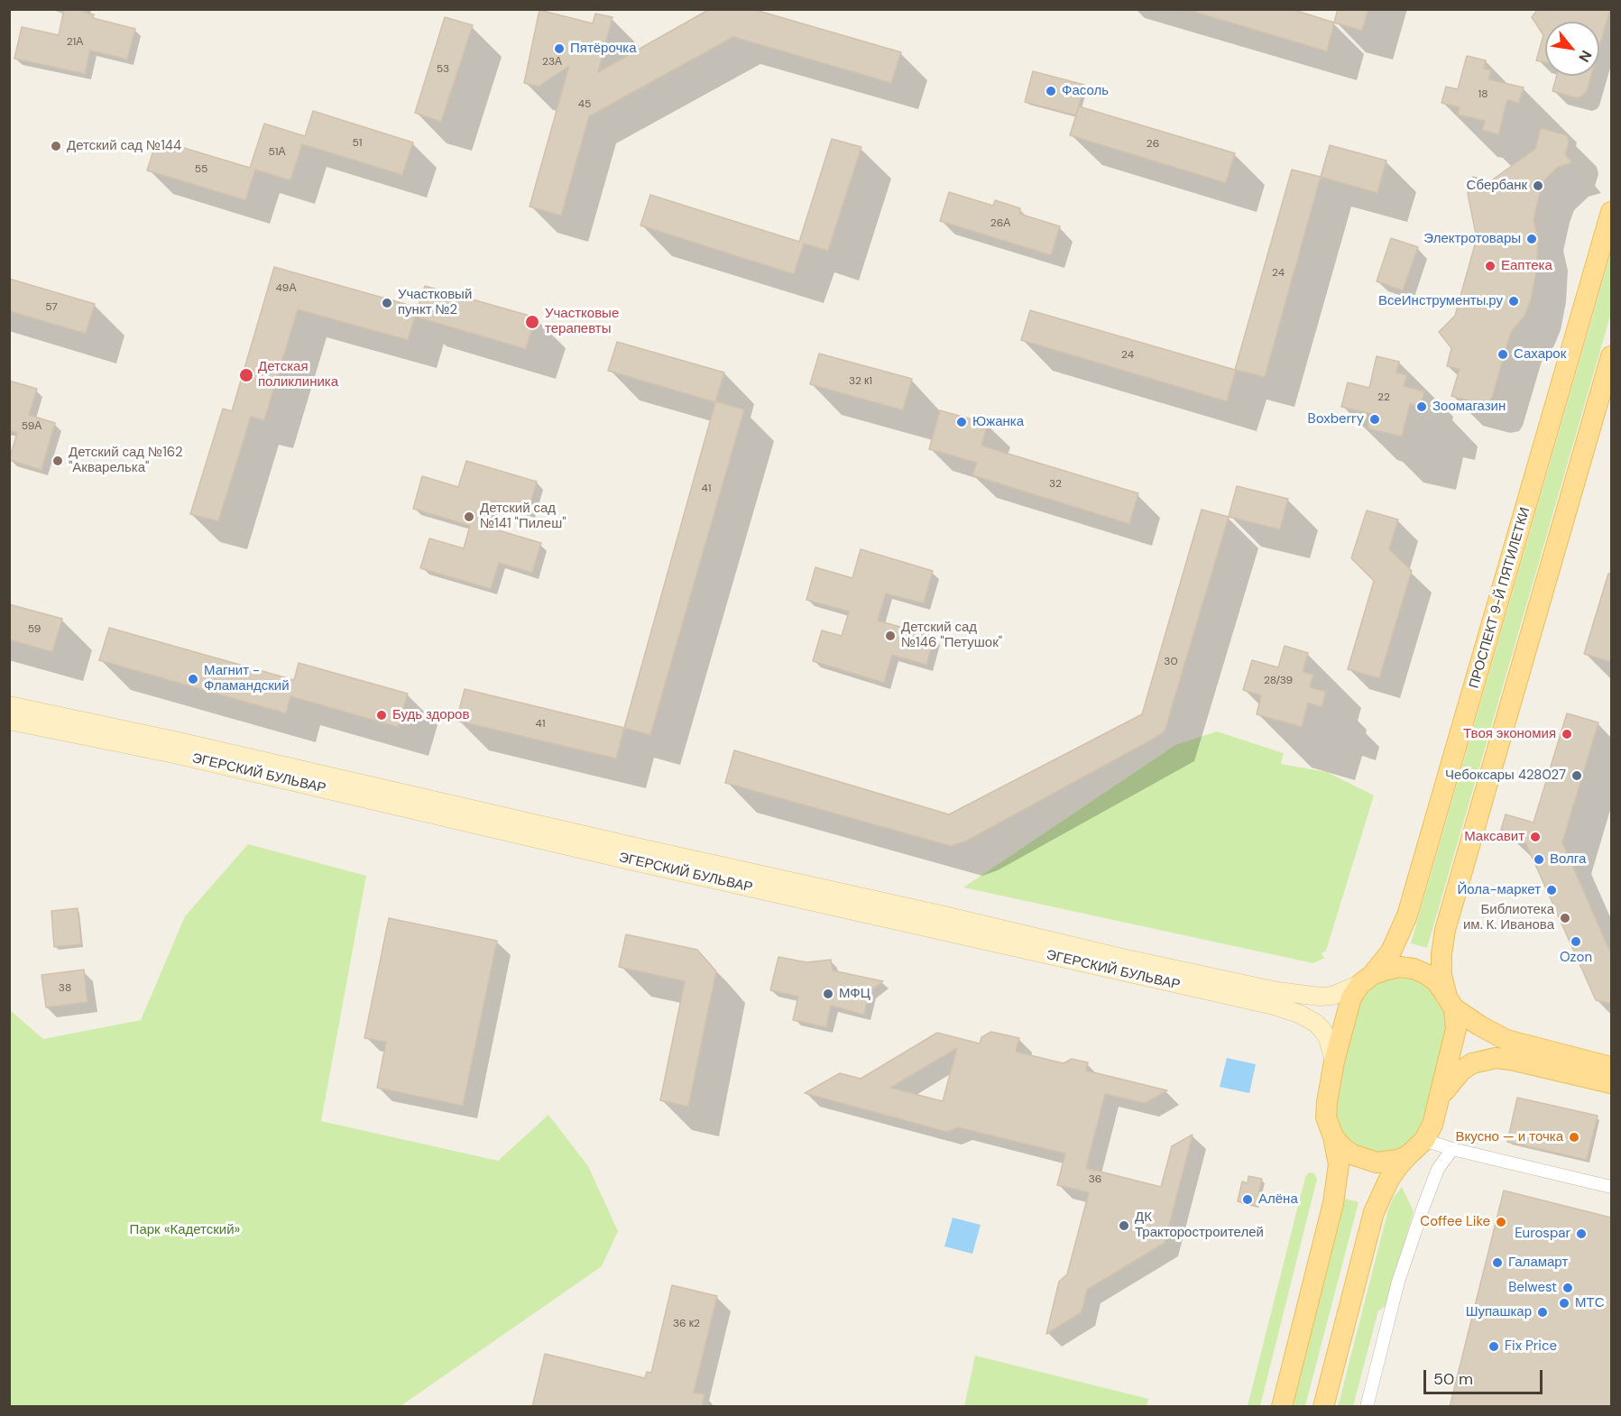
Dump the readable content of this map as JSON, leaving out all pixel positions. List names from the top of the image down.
{
  "streets": {
    "main road": ["ПРОСПЕКТ 9-Й ПЯТИЛЕТКИ", "ЭГЕРСКИЙ БУЛЬВАР"]
  },
  "crossings": [
    ["ПРОСПЕКТ 9-Й ПЯТИЛЕТКИ", "ЭГЕРСКИЙ БУЛЬВАР"]
  ],
  "parks": ["Парк «Кадетский»"],
  "places": [
    "Пятёрочка",
    "Фасоль",
    "Детский сад №144",
    "Сбербанк",
    "Электротовары",
    "Еаптека",
    "ВсеИнструменты.ру",
    "Участковый пункт №2",
    "Участковые терапевты",
    "Сахарок",
    "Детская поликлиника",
    "Зоомагазин",
    "Boxberry",
    "Южанка",
    "Детский сад №162 \"Акварелька\"",
    "Детский сад №141 \"Пилеш\"",
    "Детский сад №146 \"Петушок\"",
    "Магнит - Фламандский",
    "Будь здоров",
    "Твоя экономия",
    "Чебоксары 428027",
    "Максавит",
    "Волга",
    "Йола-маркет",
    "Библиотека им. К. Иванова",
    "Ozon",
    "МФЦ",
    "Вкусно — и точка",
    "Алёна",
    "Coffee Like",
    "ДК Тракторостроителей",
    "Eurospar",
    "Галамарт",
    "Belwest",
    "МТС",
    "Шупашкар",
    "Fix Price"
  ],
  "house_numbers": [
    "21А",
    "23А",
    "53",
    "18",
    "45",
    "51",
    "26",
    "51А",
    "55",
    "26А",
    "24",
    "49А",
    "57",
    "24",
    "32 к1",
    "22",
    "59А",
    "32",
    "41",
    "59",
    "30",
    "28/39",
    "41",
    "38",
    "36",
    "36 к2"
  ],
  "scale_bar": "50 m",
  "north": "bottom right"
}
